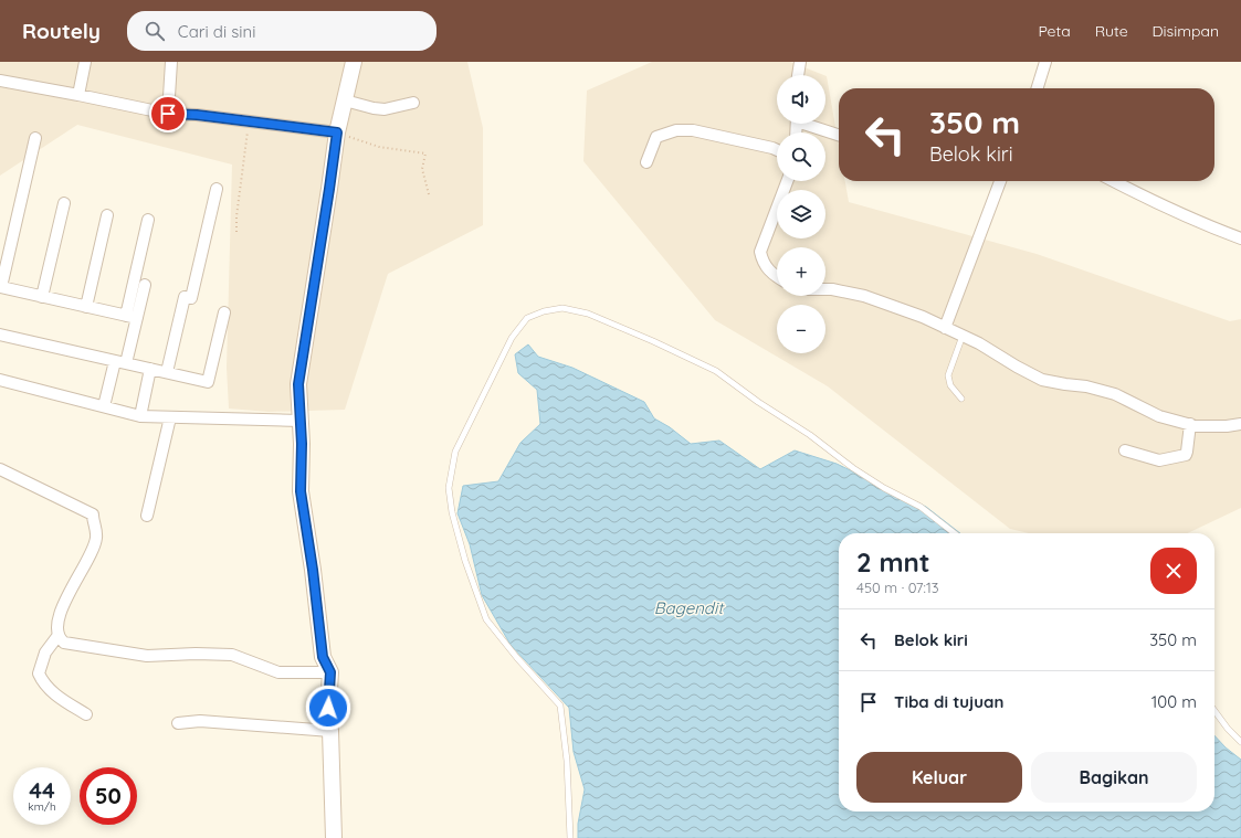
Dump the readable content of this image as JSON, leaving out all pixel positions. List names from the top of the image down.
{
  "water": ["Bagendit"],
  "page": {
    "header": "Routely",
    "search": "Cari di sini",
    "nav": ["Peta", "Rute", "Disimpan"],
    "map_buttons": ["+", "−"],
    "turn": ["350 m", "Belok kiri"],
    "heading": ["2 mnt", "450 m · 07:13"],
    "list": [
      {
        "name": "Belok kiri",
        "value": "350 m"
      },
      {
        "name": "Tiba di tujuan",
        "value": "100 m"
      }
    ],
    "buttons": ["Keluar", "Bagikan"],
    "speed": "44 km/h",
    "limit": "50"
  }
}
